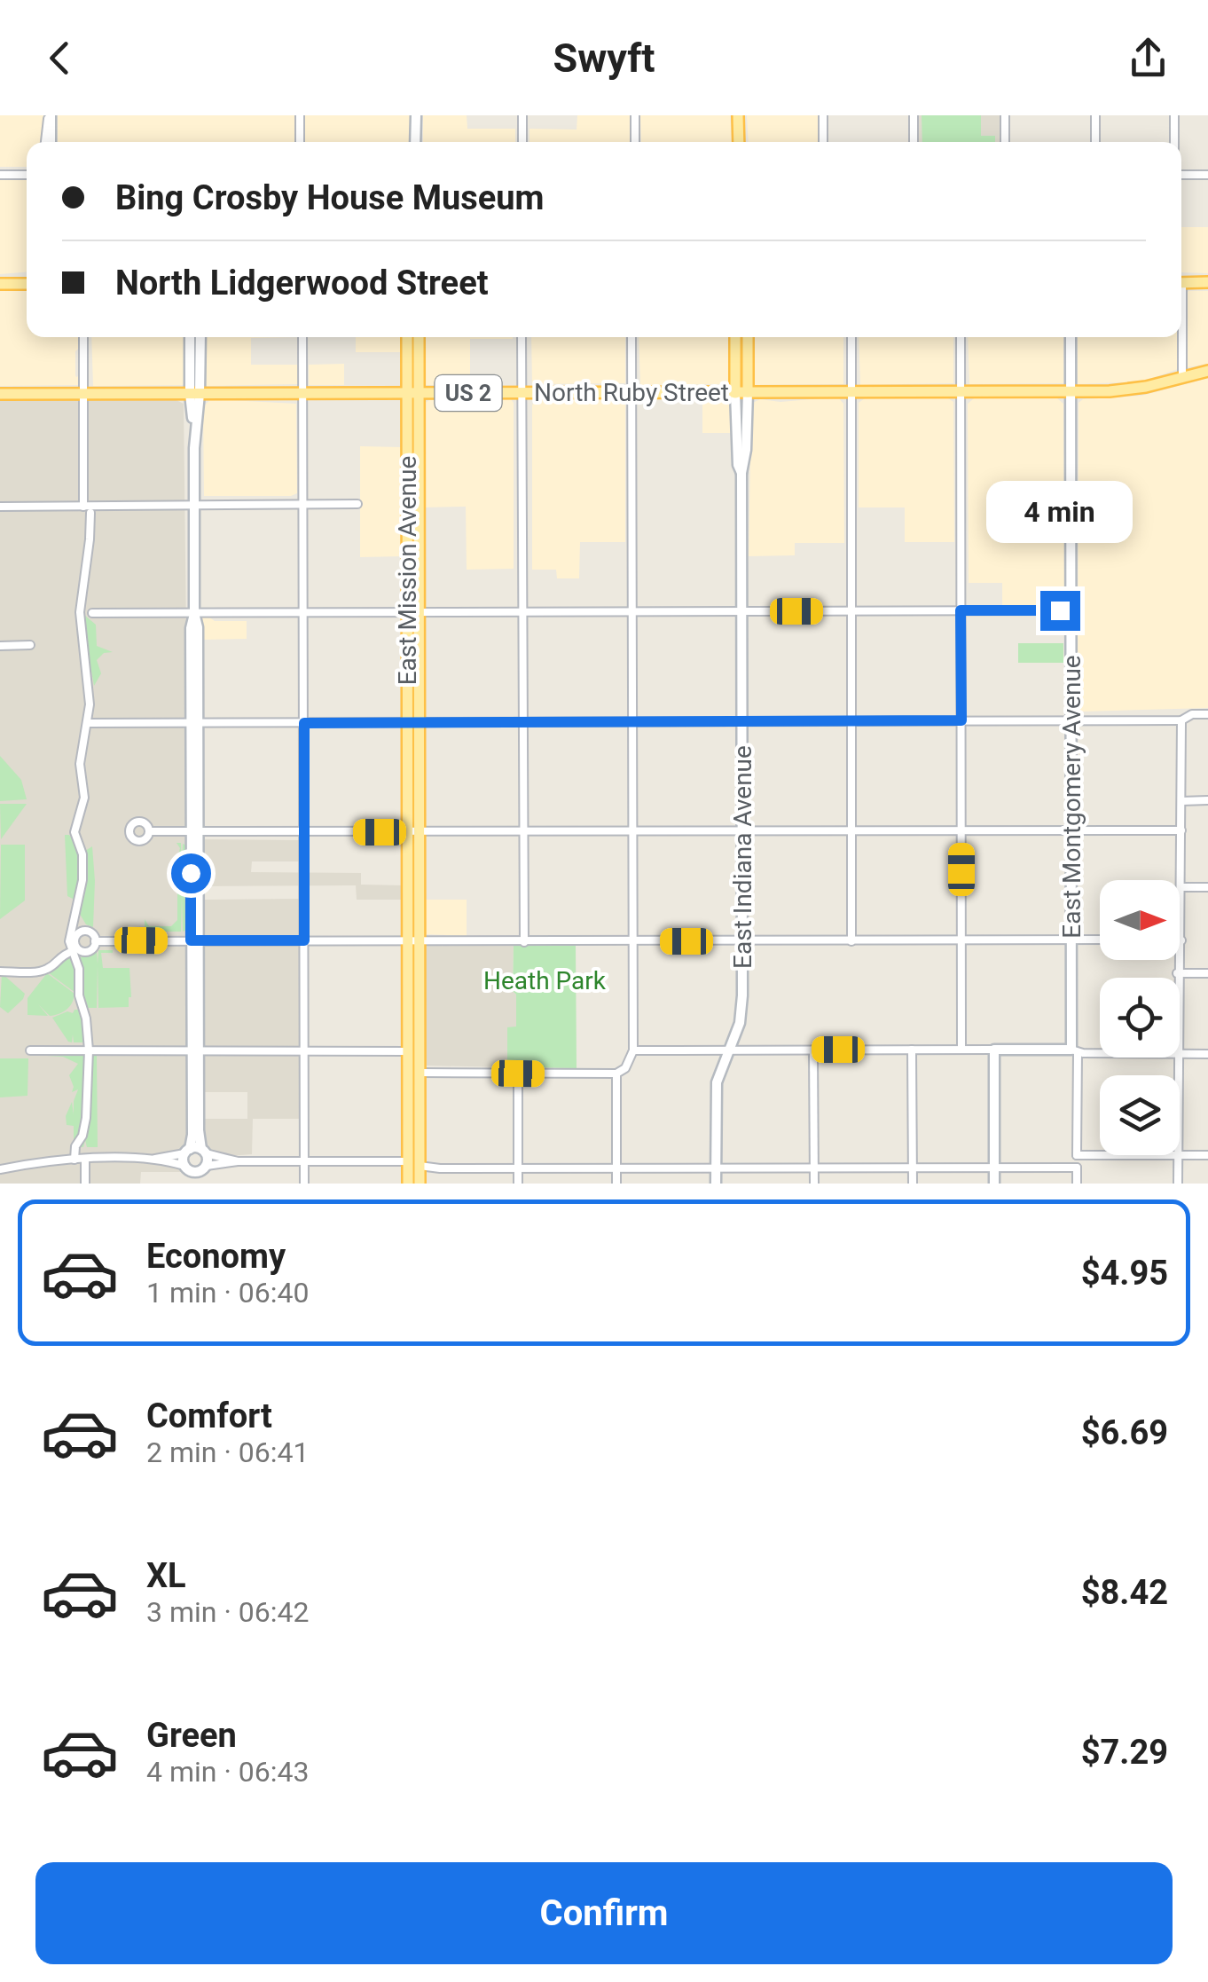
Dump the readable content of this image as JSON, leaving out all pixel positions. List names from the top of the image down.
{
  "streets": {
    "main road": [
      "North Ruby Street",
      "US 2",
      "East Mission Avenue",
      "East Indiana Avenue"
    ],
    "street": ["East Montgomery Avenue"]
  },
  "crossings": [
    ["North Ruby Street", "East Mission Avenue"],
    ["North Ruby Street", "East Montgomery Avenue"],
    ["North Ruby Street", "East Indiana Avenue"]
  ],
  "parks": ["Heath Park"],
  "north": "right",
  "page": {
    "header": "Swyft",
    "banner": ["Bing Crosby House Museum", "North Lidgerwood Street"],
    "bubble": "4 min",
    "list": [
      {
        "name": "Economy",
        "note": "1 min · 06:40",
        "value": "$4.95"
      },
      {
        "name": "Comfort",
        "note": "2 min · 06:41",
        "value": "$6.69"
      },
      {
        "name": "XL",
        "note": "3 min · 06:42",
        "value": "$8.42"
      },
      {
        "name": "Green",
        "note": "4 min · 06:43",
        "value": "$7.29"
      }
    ],
    "buttons": "Confirm"
  }
}
